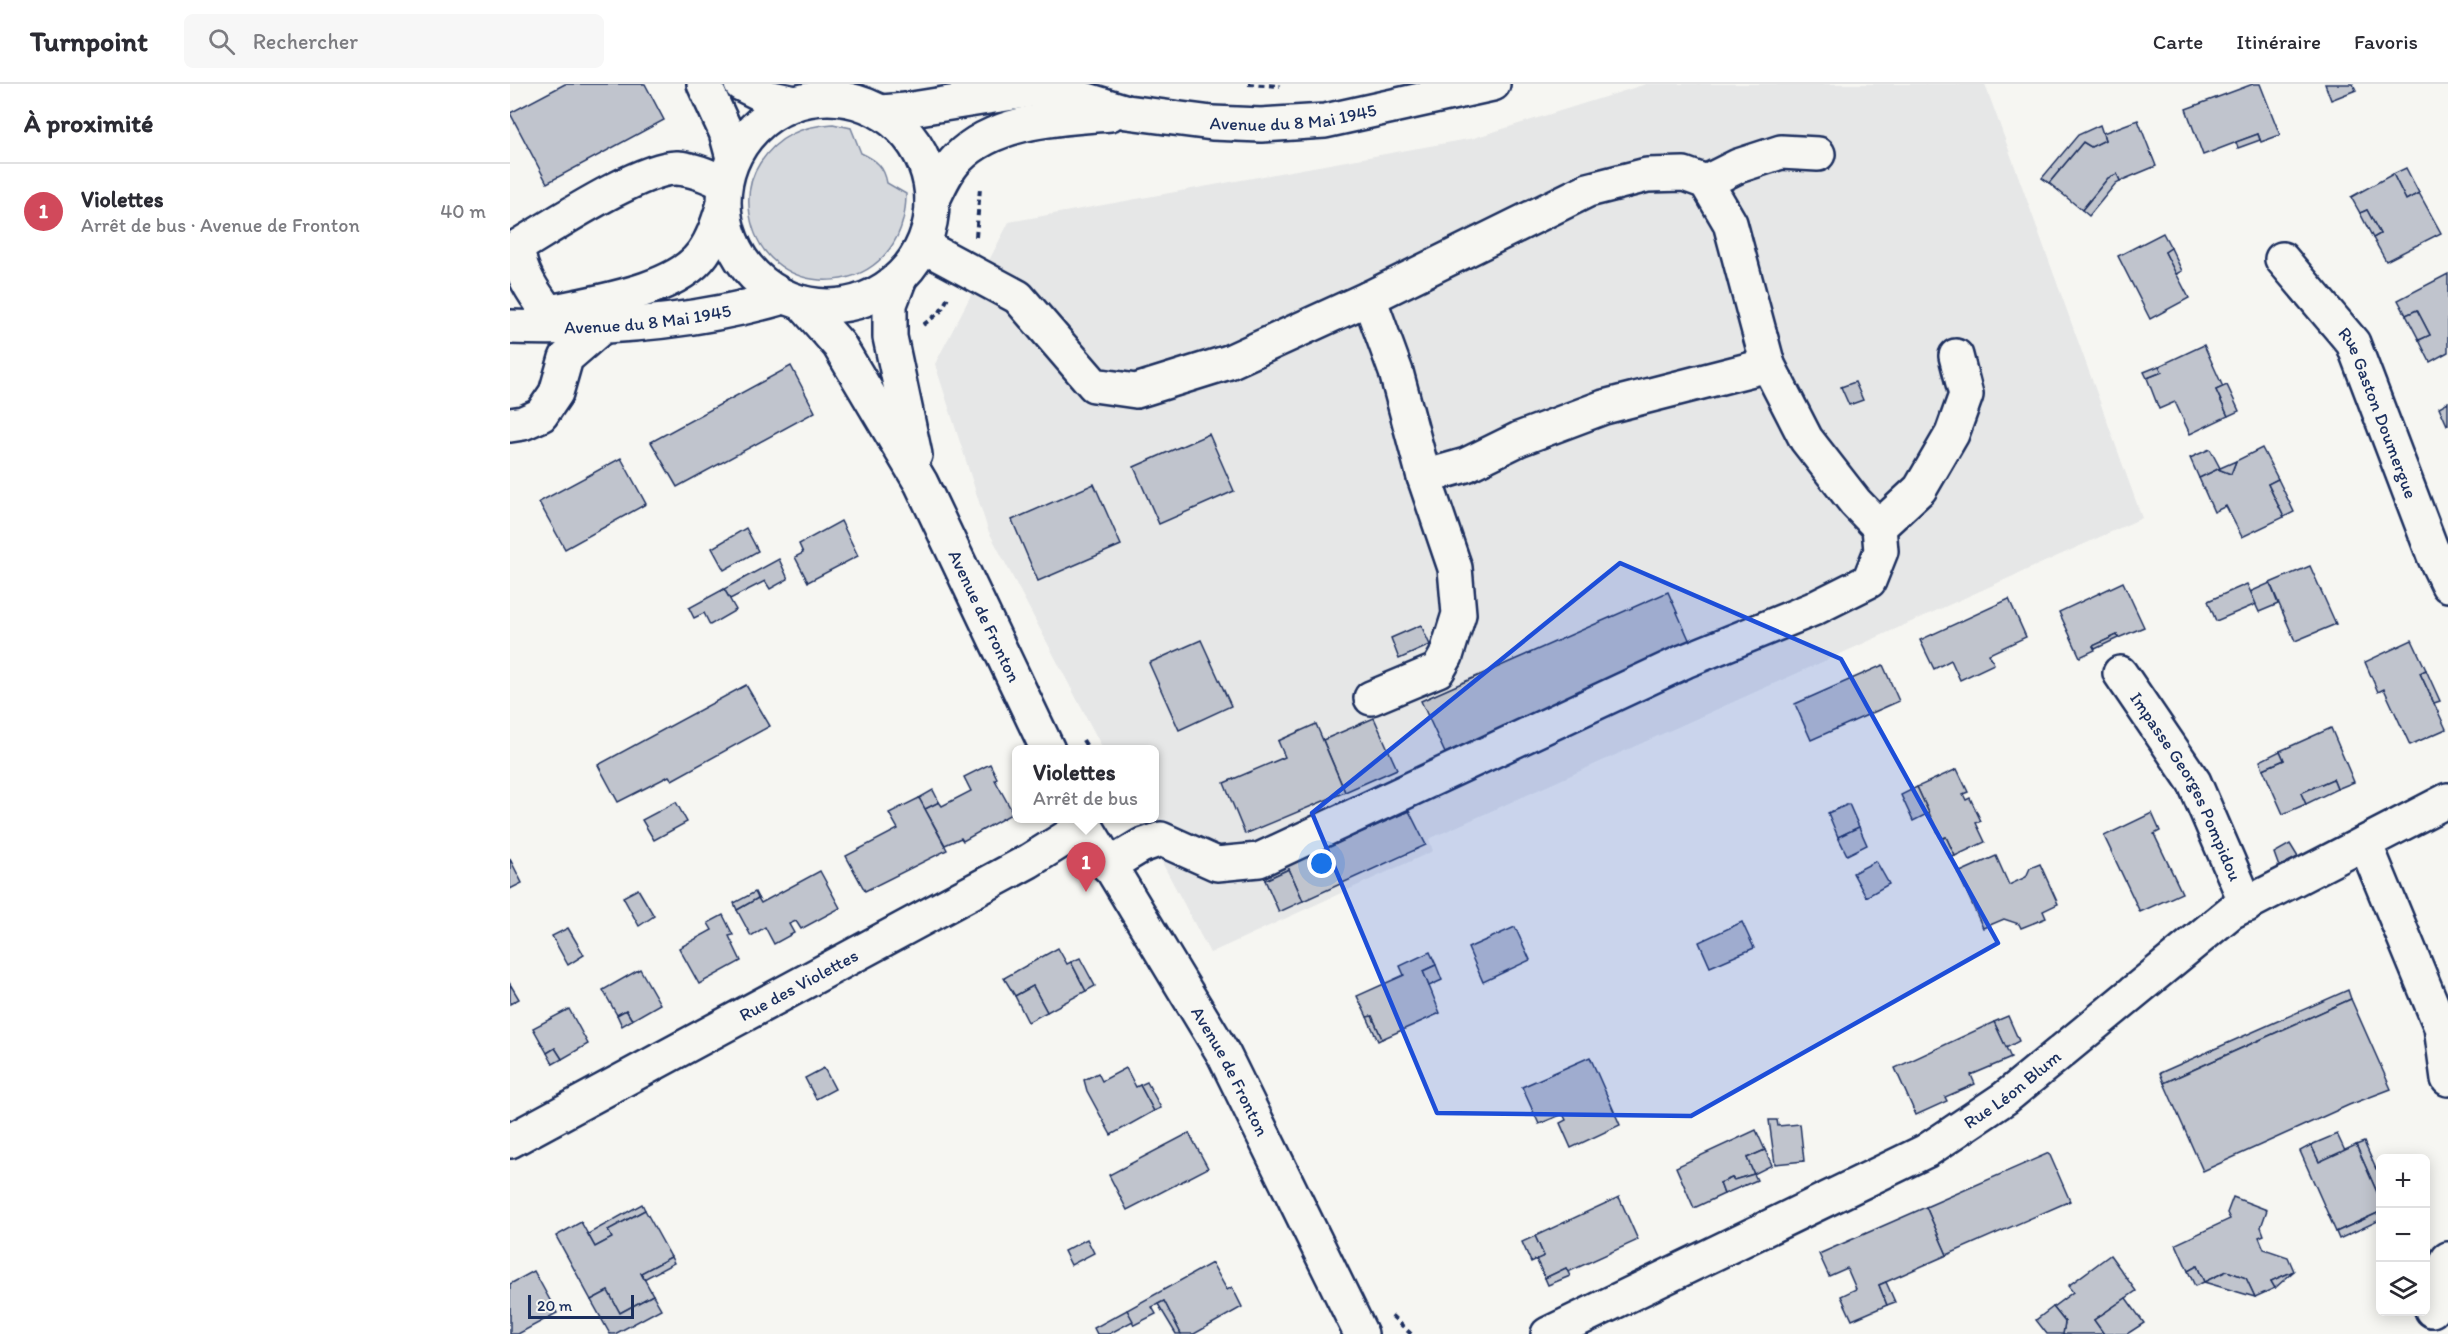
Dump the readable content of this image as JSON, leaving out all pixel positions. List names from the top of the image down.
{
  "streets": {
    "main road": [
      "Avenue du 8 Mai 1945",
      "Rue Gaston Doumergue",
      "Avenue de Fronton",
      "Impasse Georges Pompidou",
      "Rue des Violettes",
      "Rue Léon Blum"
    ]
  },
  "crossings": [
    ["Avenue du 8 Mai 1945", "Avenue de Fronton"],
    ["Impasse Georges Pompidou", "Rue Léon Blum"]
  ],
  "scale_bar": "20 m",
  "page": {
    "header": "Turnpoint",
    "search": "Rechercher",
    "nav": ["Carte", "Itinéraire", "Favoris"],
    "heading": "À proximité",
    "list": [
      {
        "mark": "1",
        "name": "Violettes",
        "note": "Arrêt de bus · Avenue de Fronton",
        "value": "40 m"
      }
    ],
    "popup": ["Violettes", "Arrêt de bus"],
    "pins": "1",
    "map_buttons": ["+", "−"],
    "scale": "20 m"
  }
}
